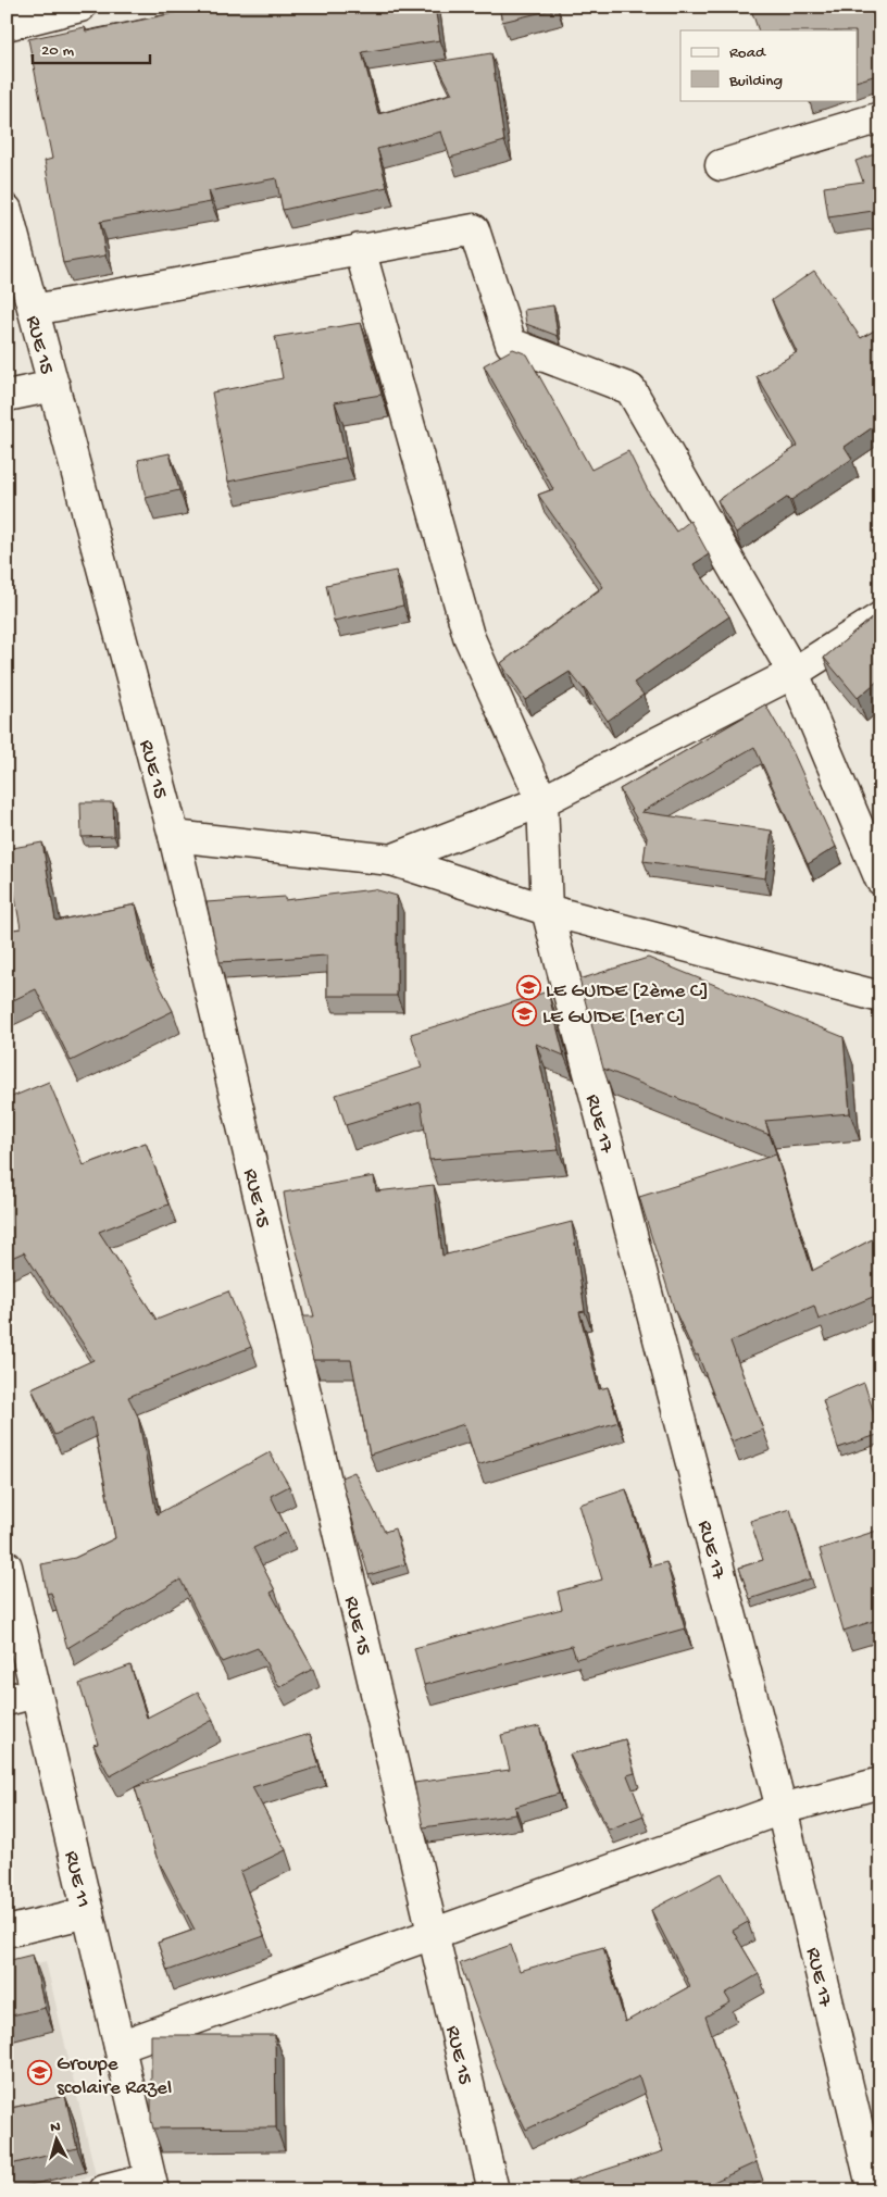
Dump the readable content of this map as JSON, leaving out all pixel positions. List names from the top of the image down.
{
  "streets": {
    "street": ["RUE 15", "RUE 17", "RUE 11"]
  },
  "places": {
    "school or university": ["LE GUIDE [2ème C]", "LE GUIDE [1er C]", "Groupe scolaire Razel"]
  },
  "legend": ["Road", "Building"],
  "scale_bar": "20 m",
  "north": "top"
}
